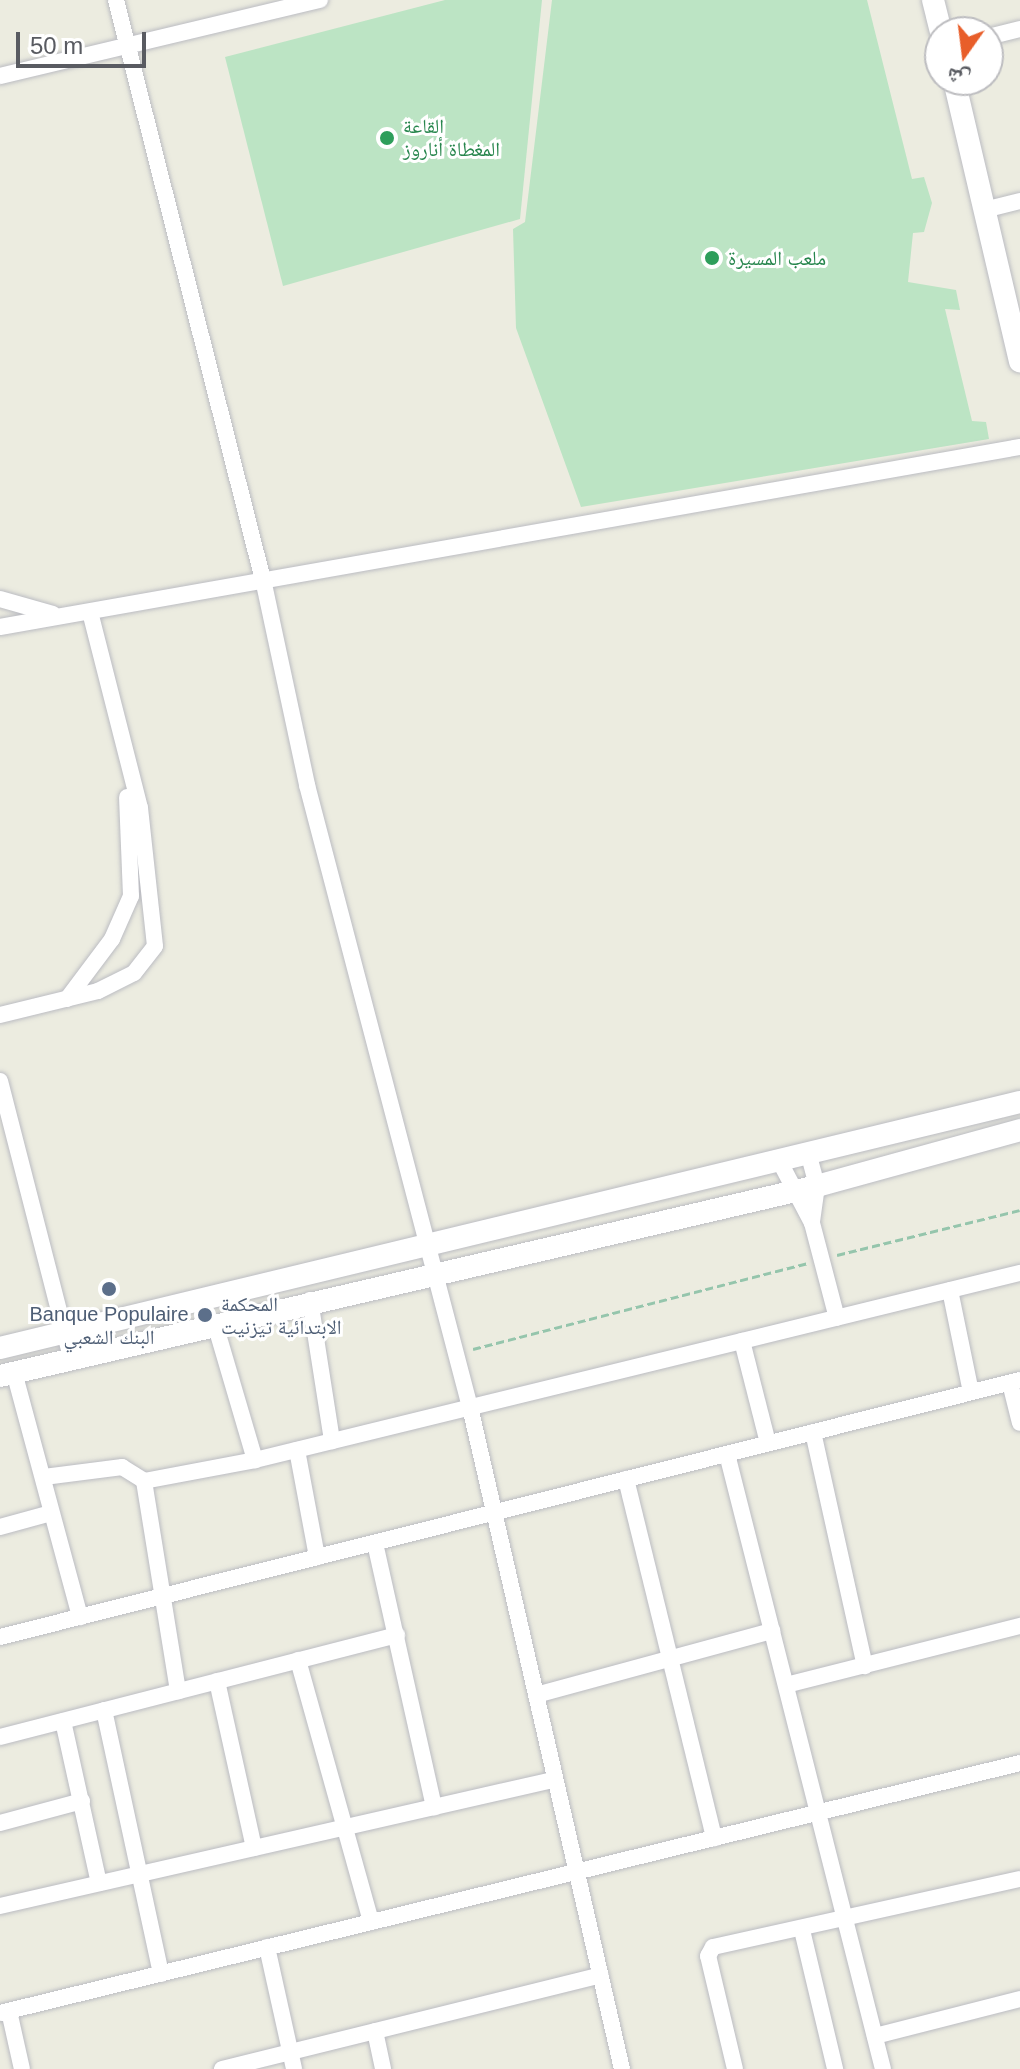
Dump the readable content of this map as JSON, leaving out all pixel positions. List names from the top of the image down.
{
  "places": [
    "القاعة المغطاة أناروز",
    "ملعب المسيرة",
    "Banque Populaire البنك الشعبي",
    "المحكمة الابتدائية تيزنيت"
  ],
  "scale_bar": "50 m",
  "north": "bottom"
}
